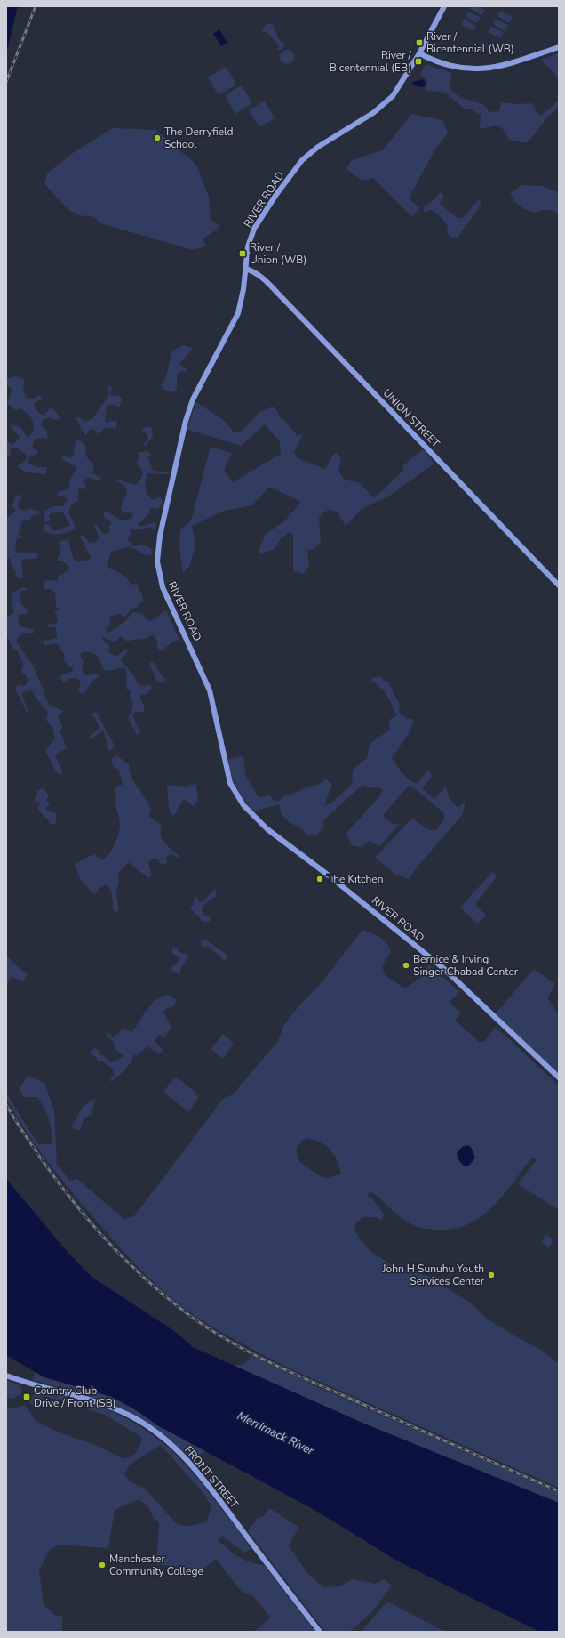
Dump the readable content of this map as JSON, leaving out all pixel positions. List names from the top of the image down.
{
  "streets": {
    "street": ["RIVER ROAD", "UNION STREET", "FRONT STREET"]
  },
  "crossings": [
    ["RIVER ROAD", "UNION STREET"]
  ],
  "water": ["Merrimack River"],
  "places": {
    "transit": [
      "River / Bicentennial (WB)",
      "River / Bicentennial (EB)",
      "River / Union (WB)",
      "Country Club Drive / Front (SB)"
    ],
    "other": [
      "The Derryfield School",
      "The Kitchen",
      "Bernice & Irving Singer Chabad Center",
      "John H Sunuhu Youth Services Center",
      "Manchester Community College"
    ]
  }
}
